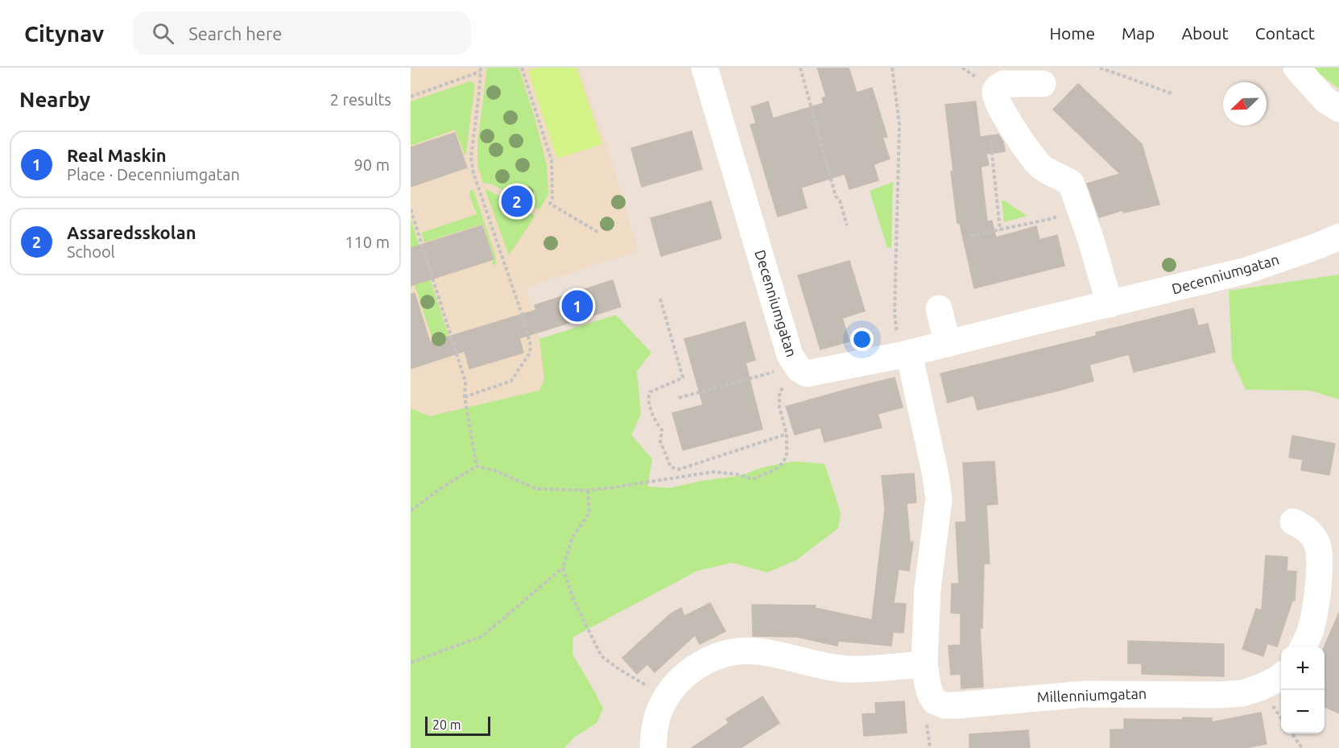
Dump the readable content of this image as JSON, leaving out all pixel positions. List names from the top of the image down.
{
  "streets": {
    "street": ["Decenniumgatan", "Millenniumgatan"]
  },
  "crossings": [
    ["Decenniumgatan", "Millenniumgatan"]
  ],
  "scale_bar": "20 m",
  "north": "bottom left",
  "page": {
    "header": "Citynav",
    "search": "Search here",
    "nav": [
      "Home",
      "Map",
      "About",
      "Contact"
    ],
    "heading": ["Nearby", "2 results"],
    "list": [
      {
        "mark": "1",
        "name": "Real Maskin",
        "note": "Place · Decenniumgatan",
        "value": "90 m"
      },
      {
        "mark": "2",
        "name": "Assaredsskolan",
        "note": "School",
        "value": "110 m"
      }
    ],
    "pins": ["2", "1"],
    "map_buttons": ["+", "−"],
    "scale": "20 m"
  }
}
